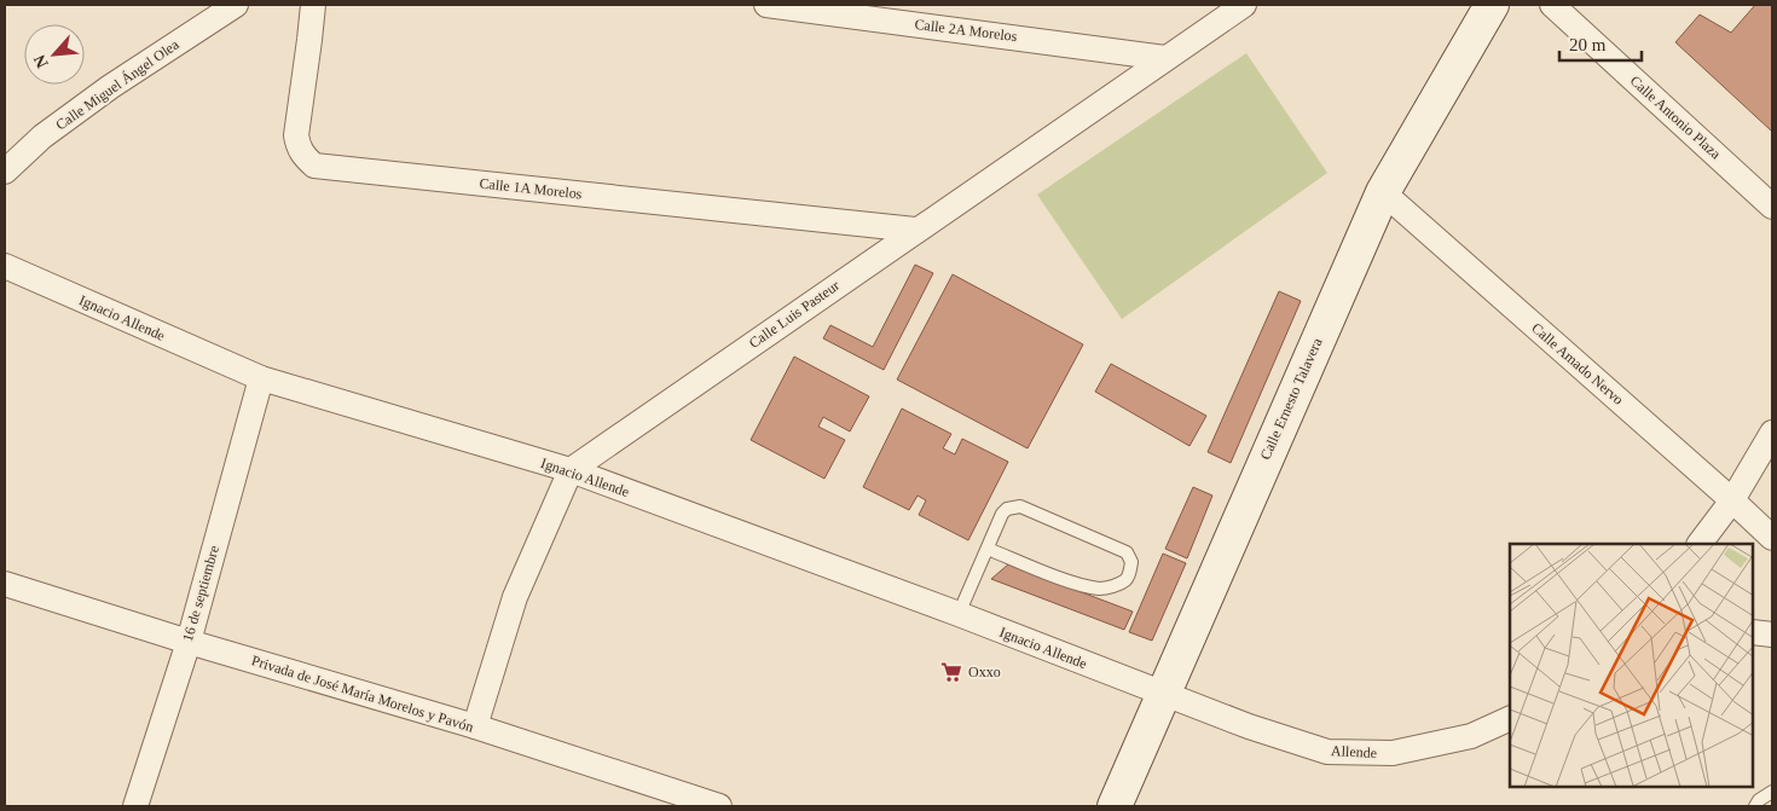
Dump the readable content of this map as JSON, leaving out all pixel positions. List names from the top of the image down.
{
  "streets": {
    "street": [
      "Calle 2A Morelos",
      "Calle Miguel Ángel Olea",
      "Calle Antonio Plaza",
      "Calle 1A Morelos",
      "Calle Luis Pasteur",
      "Ignacio Allende",
      "Calle Amado Nervo",
      "Calle Ernesto Talavera",
      "16 de septiembre",
      "Privada de José María Morelos y Pavón",
      "Allende"
    ]
  },
  "crossings": [
    ["Calle 2A Morelos", "Calle Luis Pasteur"],
    ["Calle 1A Morelos", "Calle Luis Pasteur"],
    ["Calle Luis Pasteur", "Ignacio Allende"],
    ["Ignacio Allende", "Calle Ernesto Talavera"],
    ["Ignacio Allende", "16 de septiembre"],
    ["Ignacio Allende", "Allende"],
    ["Calle Amado Nervo", "Calle Ernesto Talavera"],
    ["Calle Ernesto Talavera", "Allende"],
    ["16 de septiembre", "Privada de José María Morelos y Pavón"]
  ],
  "places": {
    "supermarket": ["Oxxo"]
  },
  "scale_bar": "20 m",
  "north": "bottom left"
}
